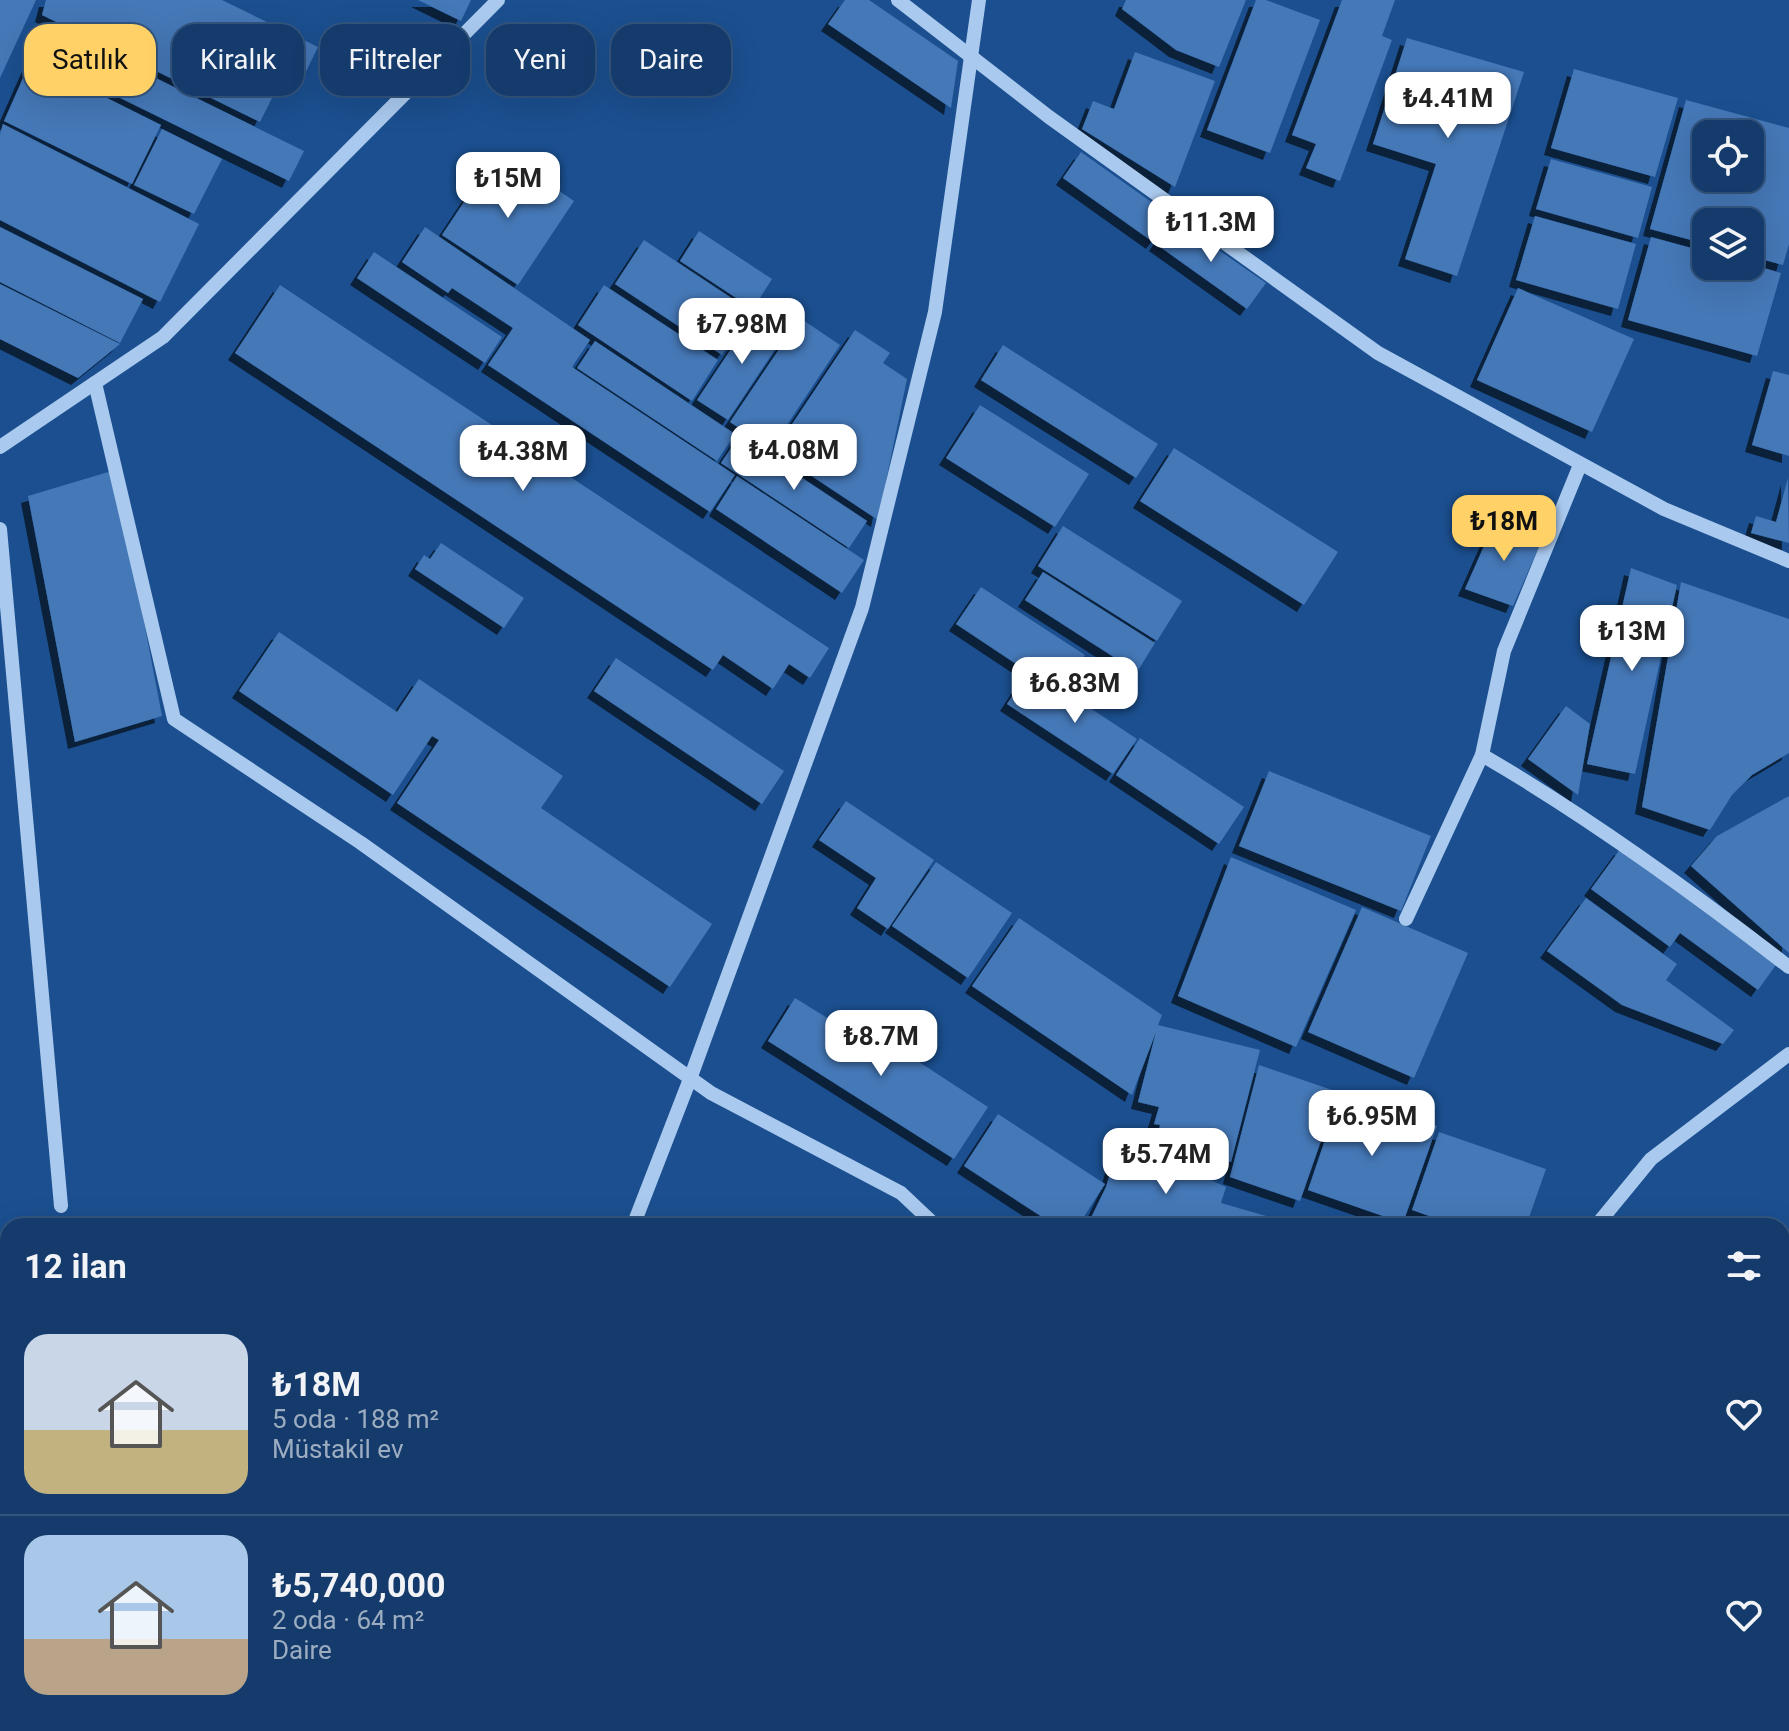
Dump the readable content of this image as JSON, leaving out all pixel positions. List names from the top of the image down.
{
  "page": {
    "chip": [
      "Satılık",
      "Kiralık",
      "Filtreler",
      "Yeni",
      "Daire"
    ],
    "price": [
      "₺4.41M",
      "₺15M",
      "₺11.3M",
      "₺7.98M",
      "₺4.08M",
      "₺4.38M",
      "₺18M",
      "₺13M",
      "₺6.83M",
      "₺8.7M",
      "₺6.95M",
      "₺5.74M"
    ],
    "heading": "12 ilan",
    "list": [
      {
        "name": "₺18M",
        "note": "5 oda · 188 m² · Müstakil ev"
      },
      {
        "name": "₺5,740,000",
        "note": "2 oda · 64 m² · Daire"
      }
    ]
  }
}
